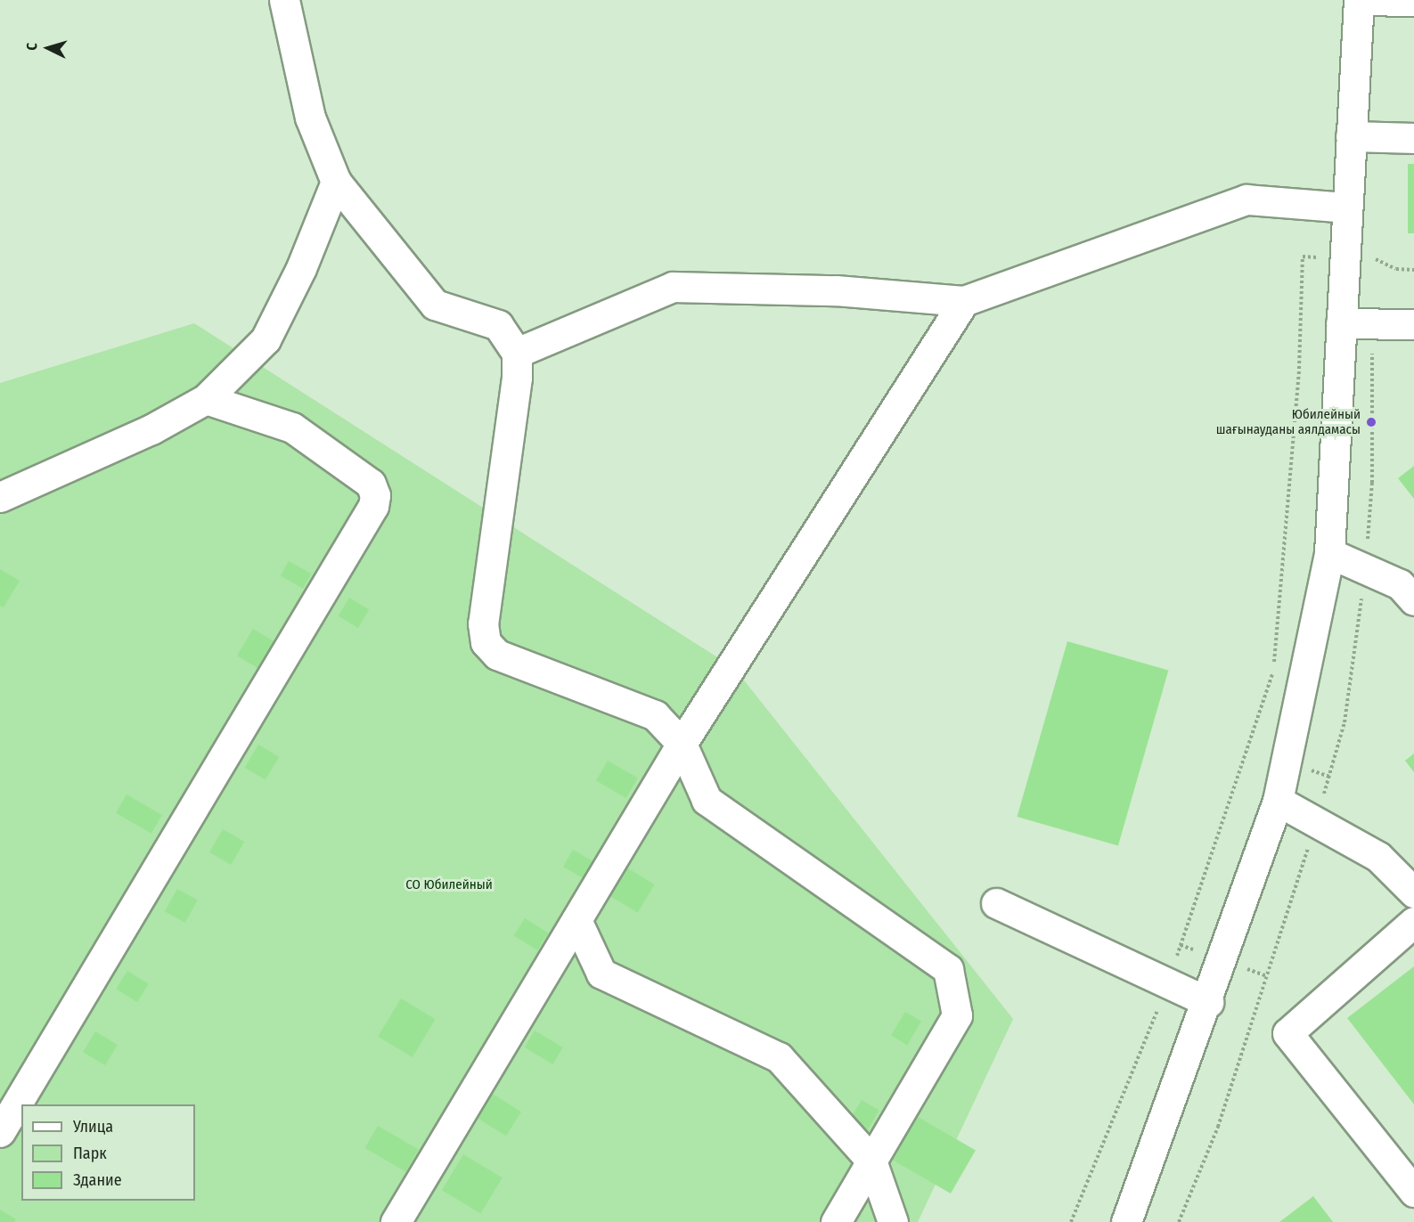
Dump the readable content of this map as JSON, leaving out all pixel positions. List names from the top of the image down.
{
  "parks": ["СО Юбилейный"],
  "places": ["Юбилейный шағынауданы аялдамасы"],
  "legend": ["Улица", "Парк", "Здание"],
  "north": "left"
}
